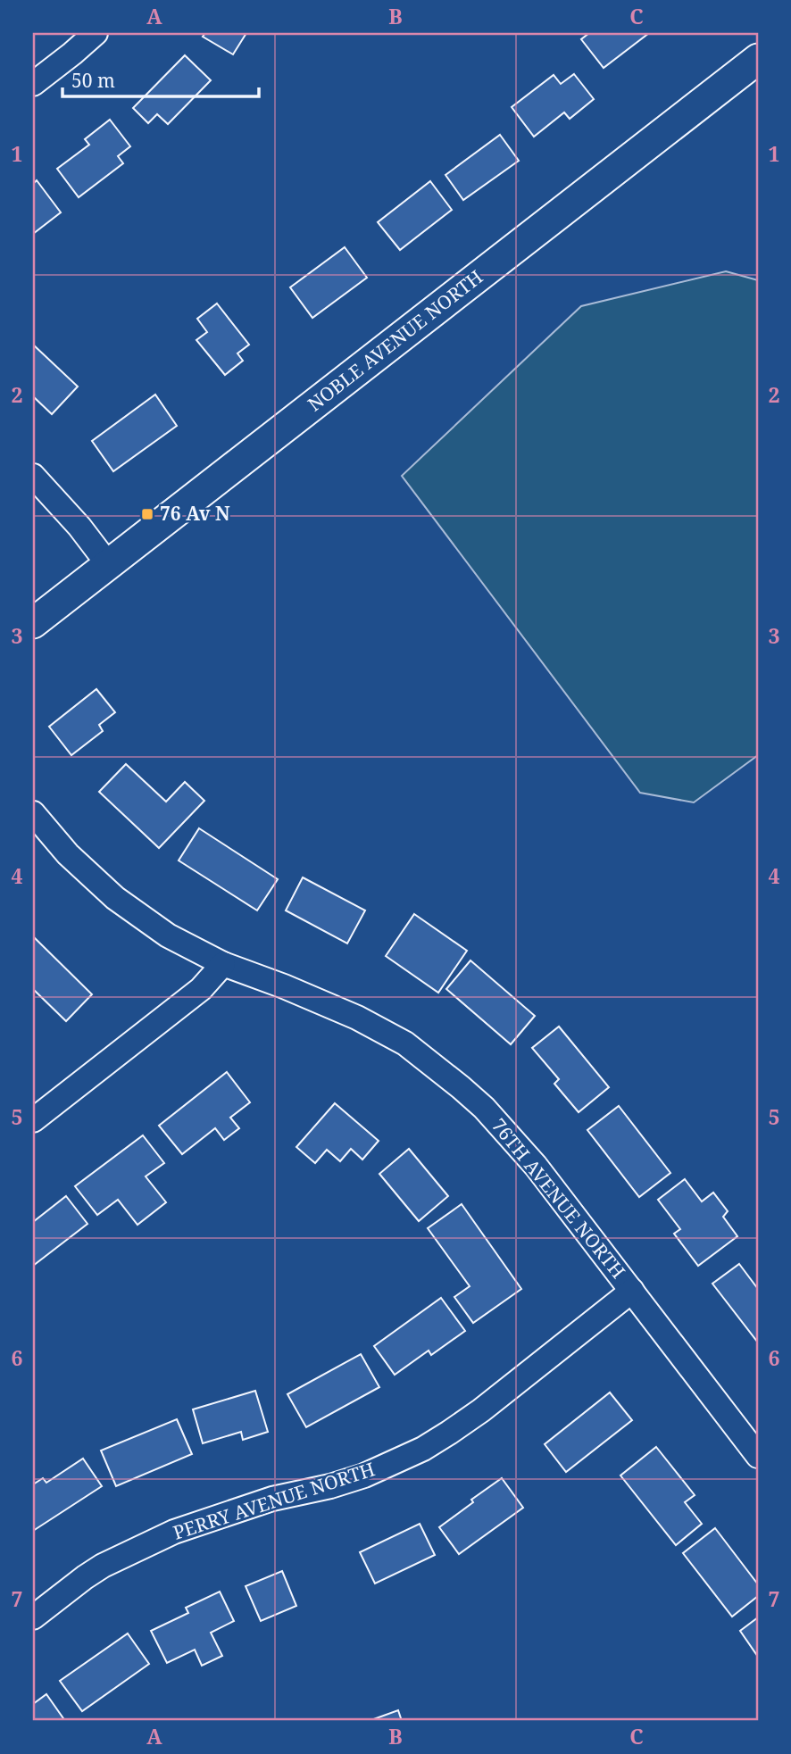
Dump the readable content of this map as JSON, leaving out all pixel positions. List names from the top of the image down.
{
  "streets": {
    "street": ["NOBLE AVENUE NORTH", "76TH AVENUE NORTH", "PERRY AVENUE NORTH"]
  },
  "crossings": [
    ["76TH AVENUE NORTH", "PERRY AVENUE NORTH"]
  ],
  "places": {
    "transit": ["76 Av N"]
  },
  "scale_bar": "50 m",
  "grid": {
    "columns": ["A", "B", "C"],
    "rows": [
      "1",
      "2",
      "3",
      "4",
      "5",
      "6",
      "7"
    ]
  }
}
